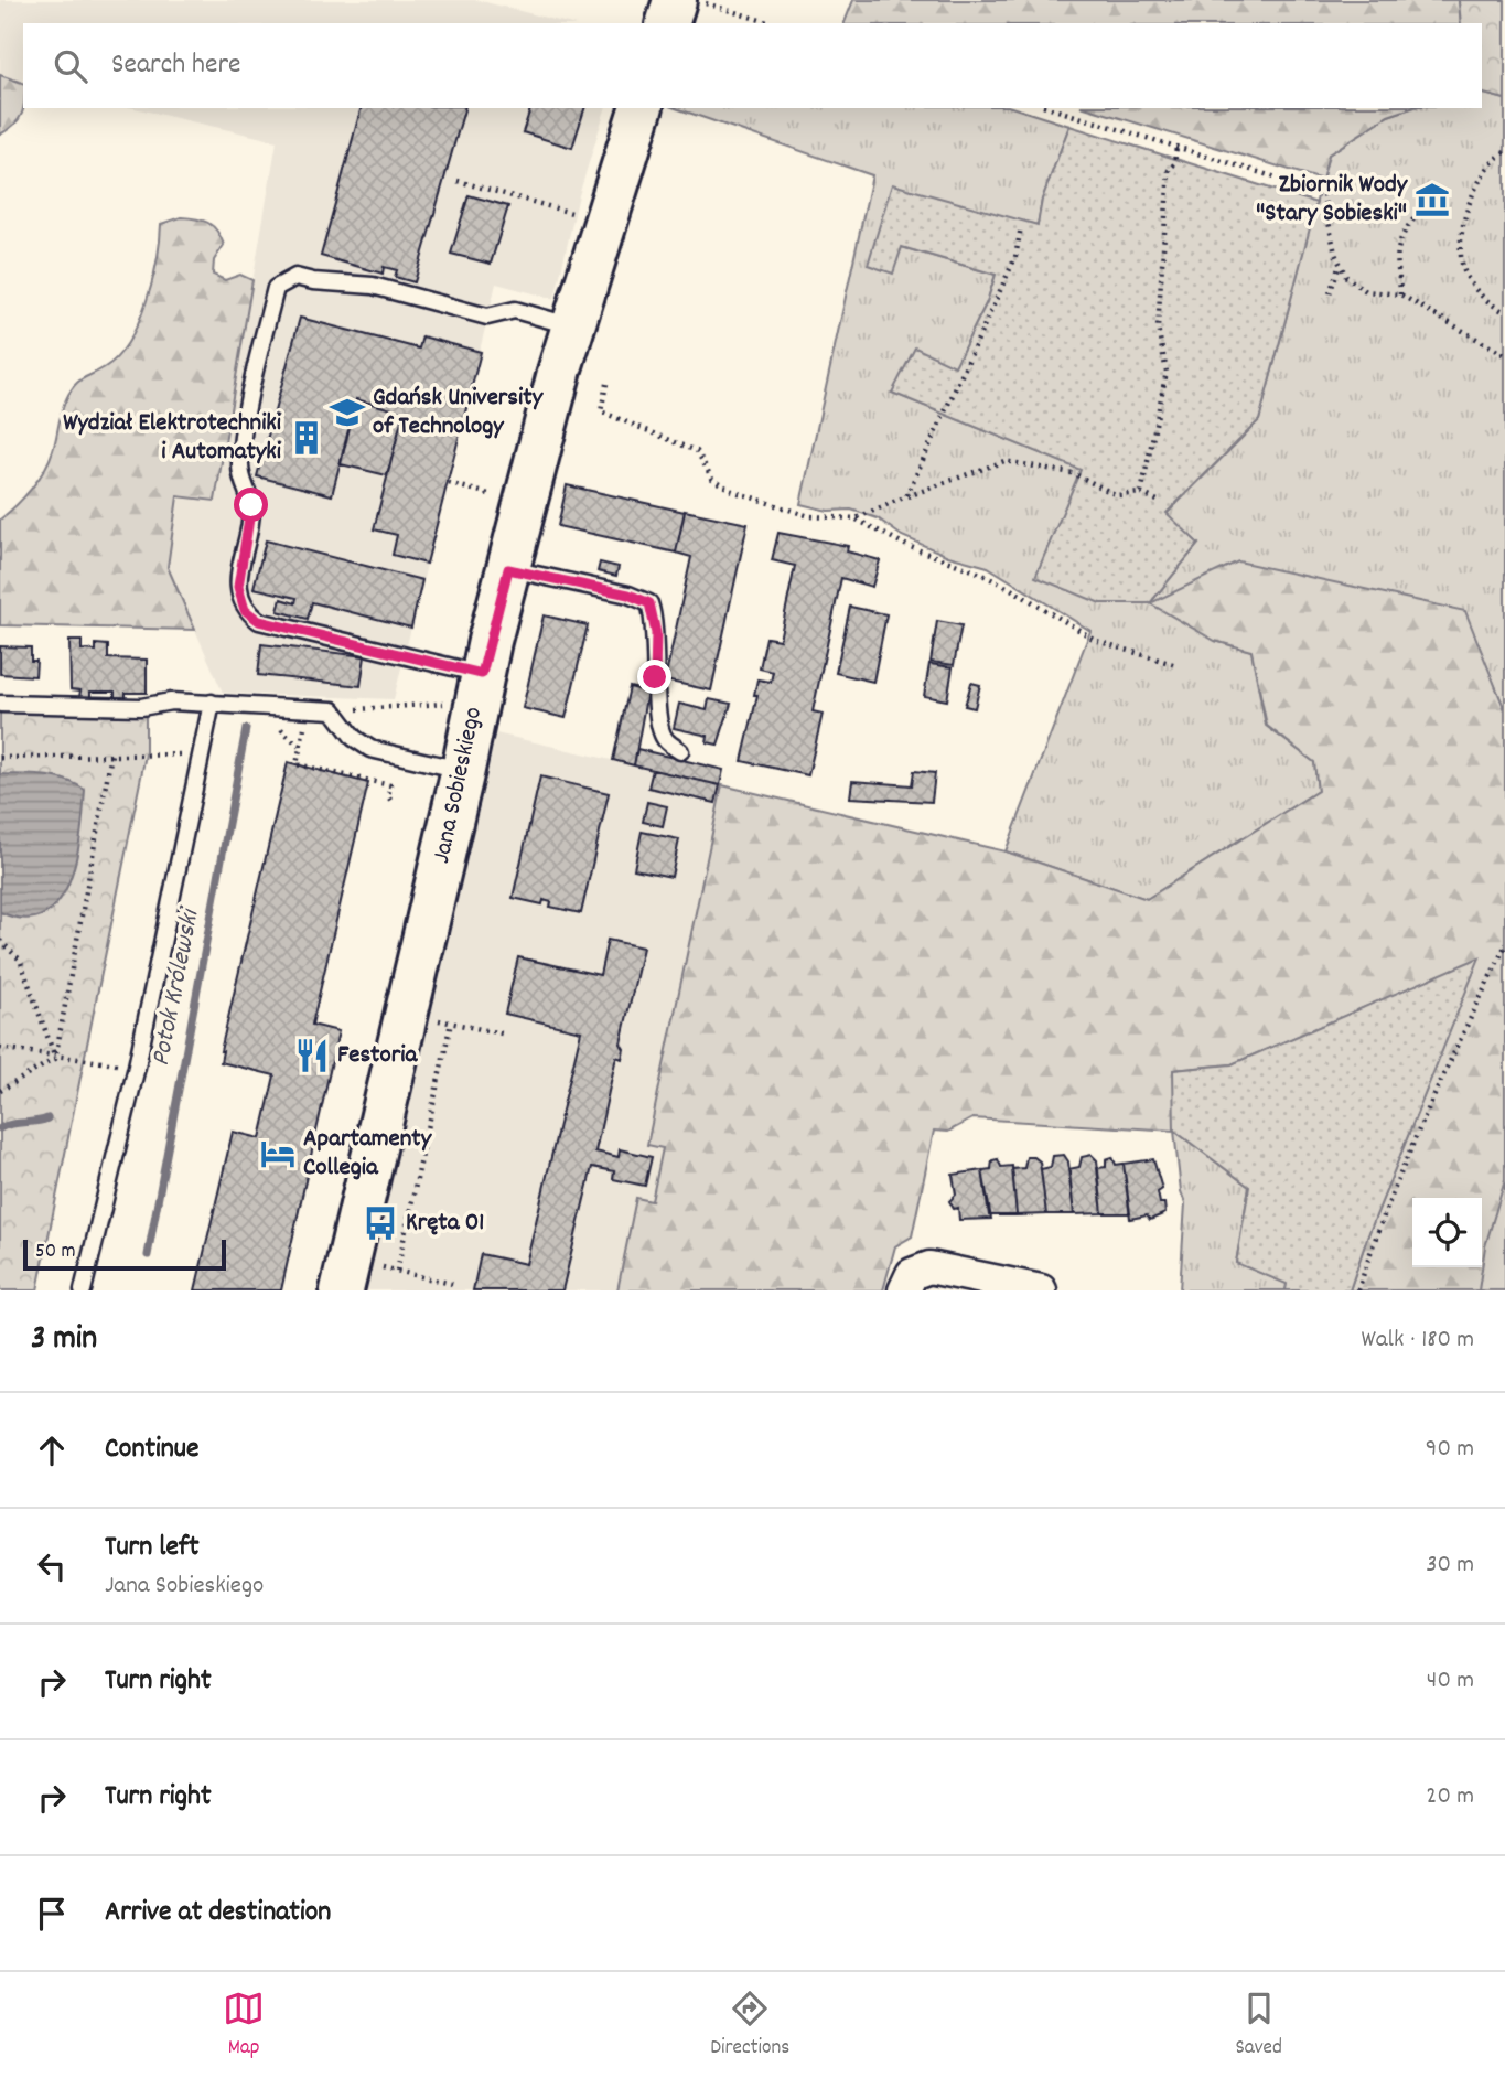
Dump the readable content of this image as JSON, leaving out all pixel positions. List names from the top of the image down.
{
  "streets": {
    "main road": ["Jana Sobieskiego"]
  },
  "water": ["Potok Królewski"],
  "places": {
    "museum": ["Zbiornik Wody \"Stary Sobieski\""],
    "school or university": ["Gdańsk University of Technology"],
    "building": ["Wydział Elektrotechniki i Automatyki"],
    "restaurant": ["Festoria"],
    "hotel": ["Apartamenty Collegia"],
    "bus stop": ["Kręta 01"]
  },
  "scale_bar": "50 m",
  "page": {
    "search": "Search here",
    "scale": "50 m",
    "heading": ["3 min", "Walk · 180 m"],
    "list": [
      ["Continue", "90 m"],
      ["Turn left", "Jana Sobieskiego", "30 m"],
      ["Turn right", "40 m"],
      ["Turn right", "20 m"],
      "Arrive at destination"
    ],
    "nav": ["Map", "Directions", "Saved"]
  }
}
